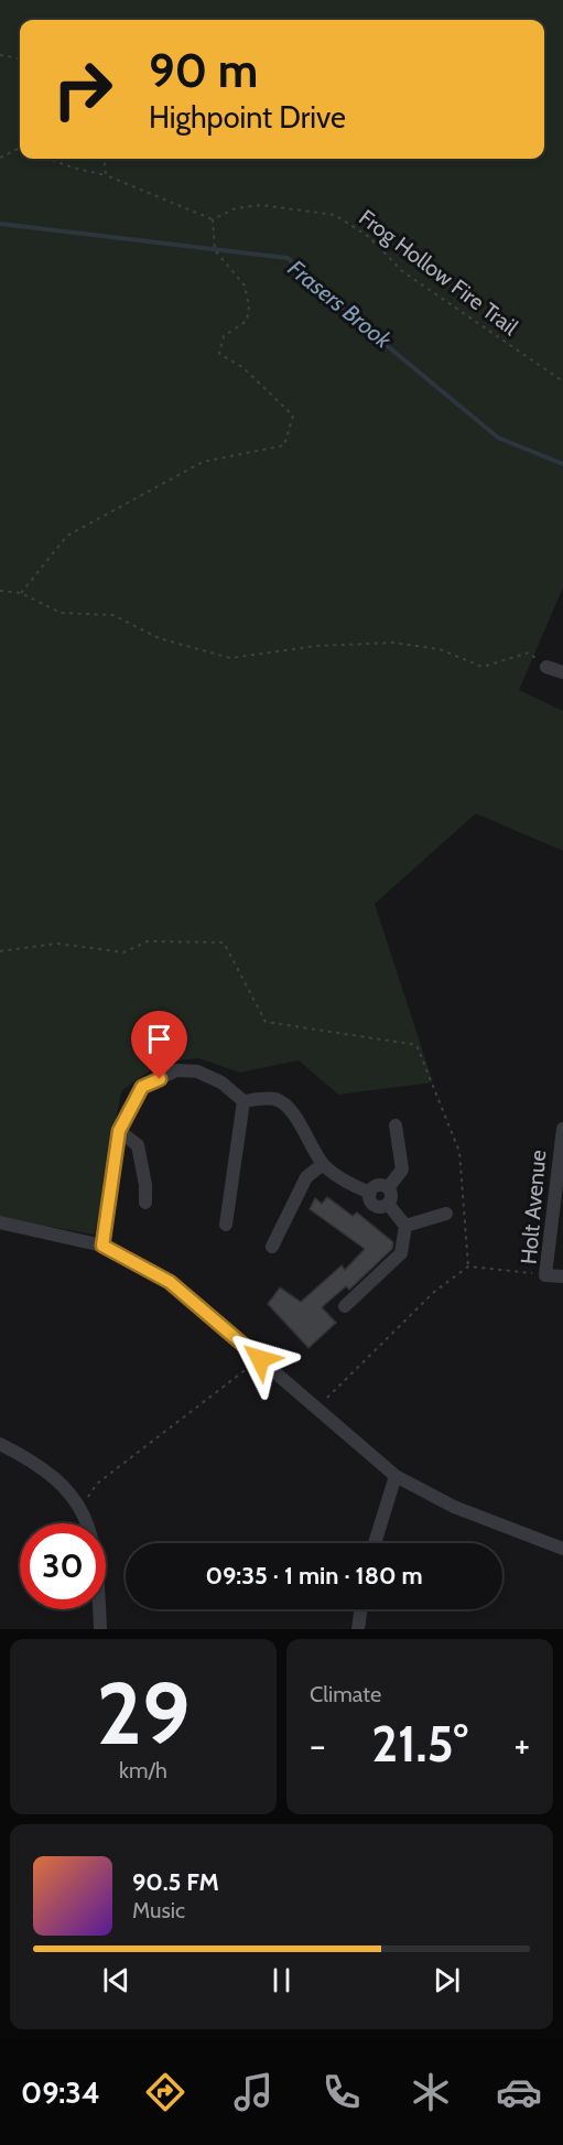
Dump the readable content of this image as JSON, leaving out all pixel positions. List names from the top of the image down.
{
  "streets": {
    "street": ["Holt Avenue"],
    "path": ["Frog Hollow Fire Trail"]
  },
  "water": ["Frasers Brook"],
  "page": {
    "turn": ["90 m", "Highpoint Drive"],
    "limit": "30",
    "trip": "09:35 · 1 min · 180 m",
    "tile": [
      ["29", "km/h"],
      "Climate"
    ],
    "heat": ["−", "21.5°", "+"],
    "song": ["90.5 FM", "Music"],
    "tabs": "09:34"
  }
}
